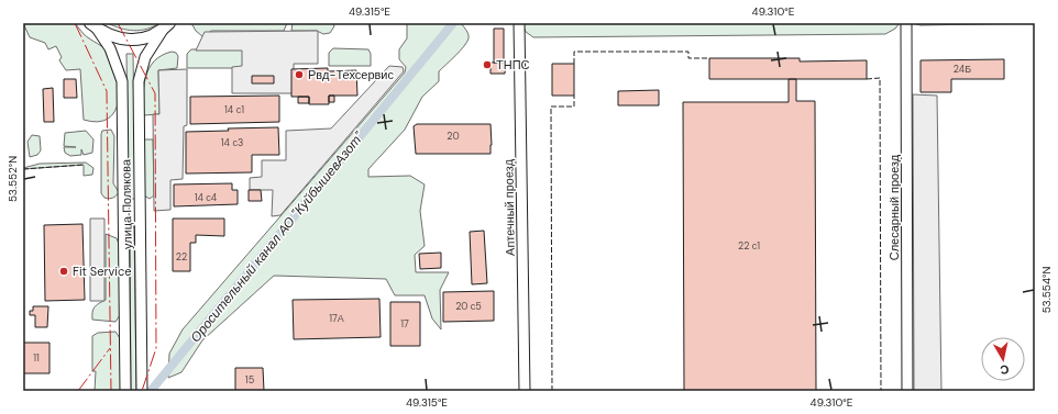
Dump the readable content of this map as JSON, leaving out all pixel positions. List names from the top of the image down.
{
  "streets": {
    "main road": ["улица Полякова", "Аптечный проезд", "Слесарный проезд"]
  },
  "water": ["Оросительный канал АО \"КуйбышевАзот\""],
  "places": ["ТНПС", "Рвд-Техсервис", "Fit Service"],
  "house_numbers": [
    "24Б",
    "14 с1",
    "20",
    "14 с3",
    "14 с4",
    "22 с1",
    "22",
    "20 с5",
    "17А",
    "17",
    "11",
    "15"
  ],
  "north": "bottom",
  "coordinates": [
    "49.315°E",
    "49.310°E",
    "53.552°N",
    "53.554°N"
  ]
}
